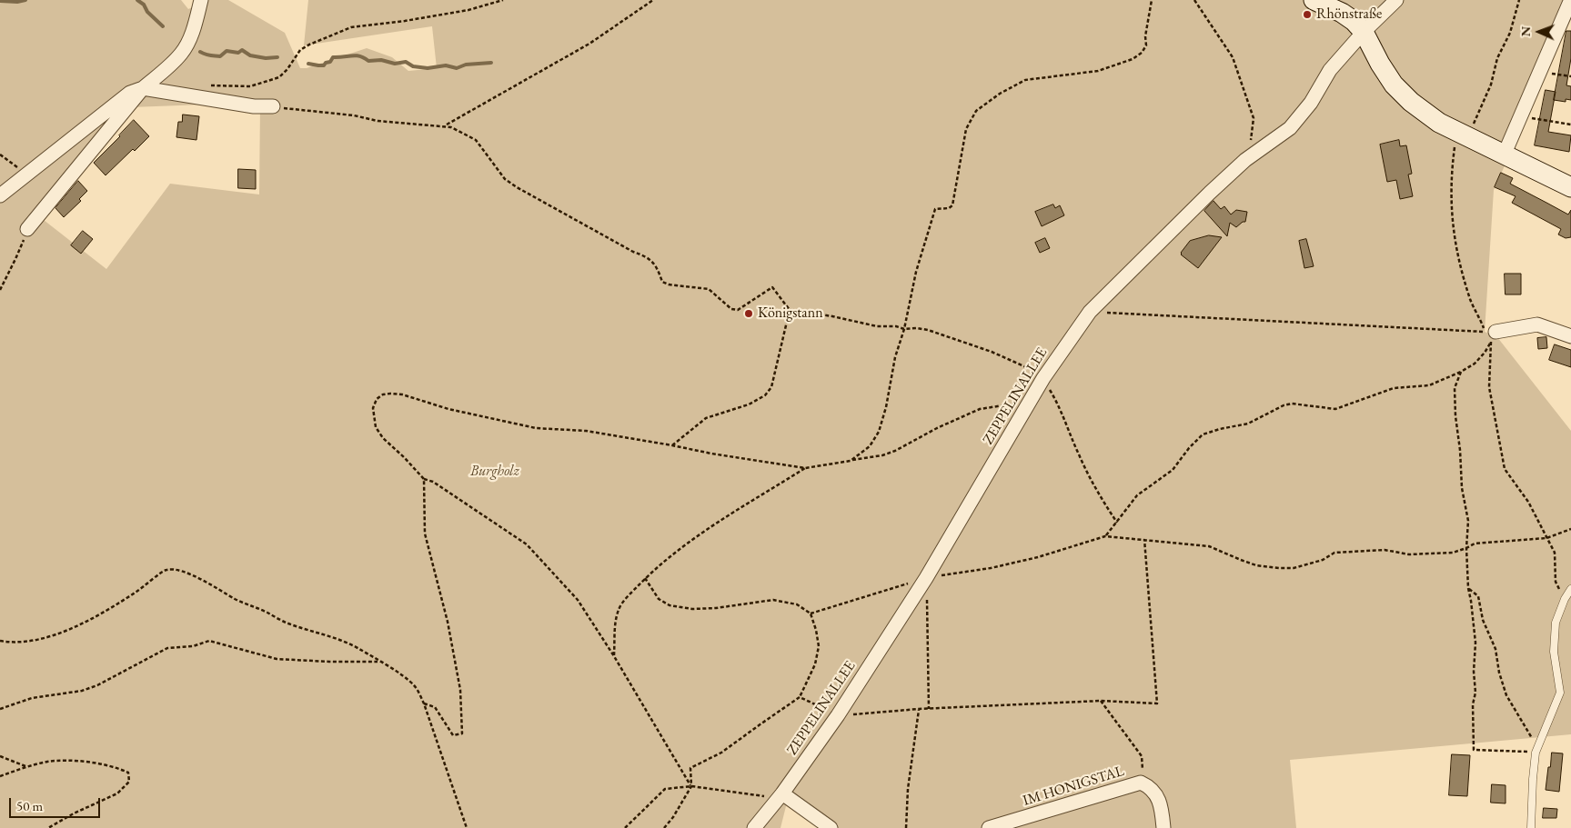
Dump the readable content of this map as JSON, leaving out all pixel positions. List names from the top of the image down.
{
  "streets": {
    "street": ["ZEPPELINALLEE", "IM HONIGSTAL"]
  },
  "parks": ["Burgholz"],
  "places": ["Rhönstraße", "Königstann"],
  "scale_bar": "50 m",
  "north": "left"
}
